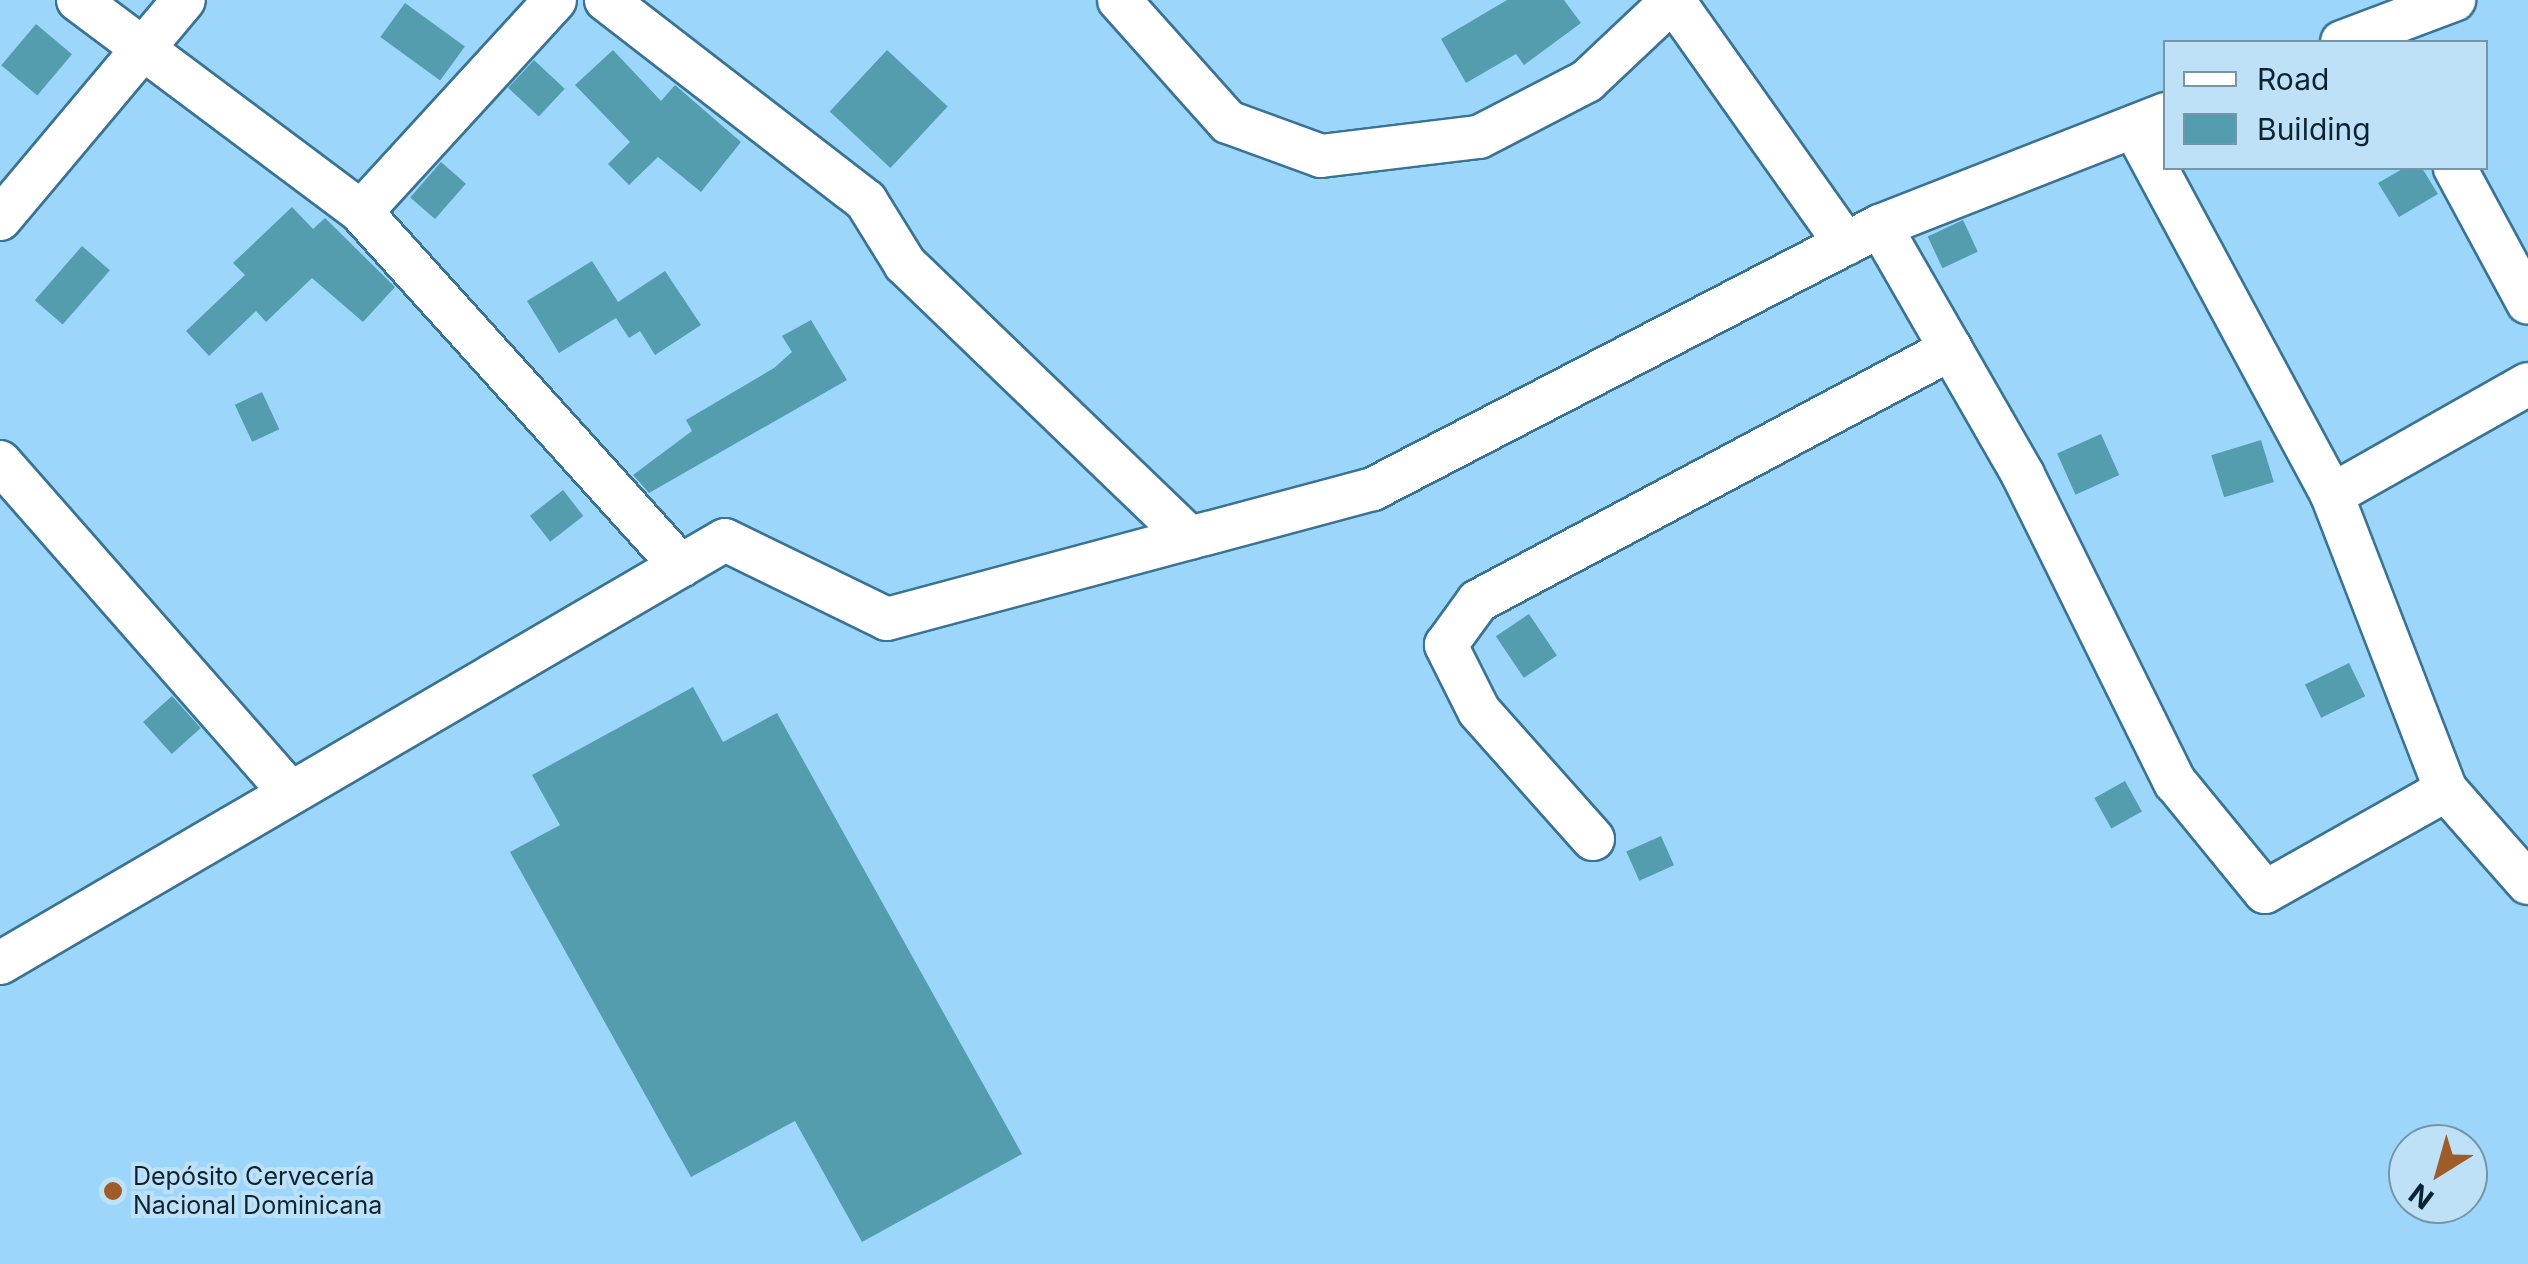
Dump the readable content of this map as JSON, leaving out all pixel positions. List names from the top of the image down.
{
  "places": ["Depósito Cervecería Nacional Dominicana"],
  "legend": ["Road", "Building"],
  "north": "bottom left"
}
